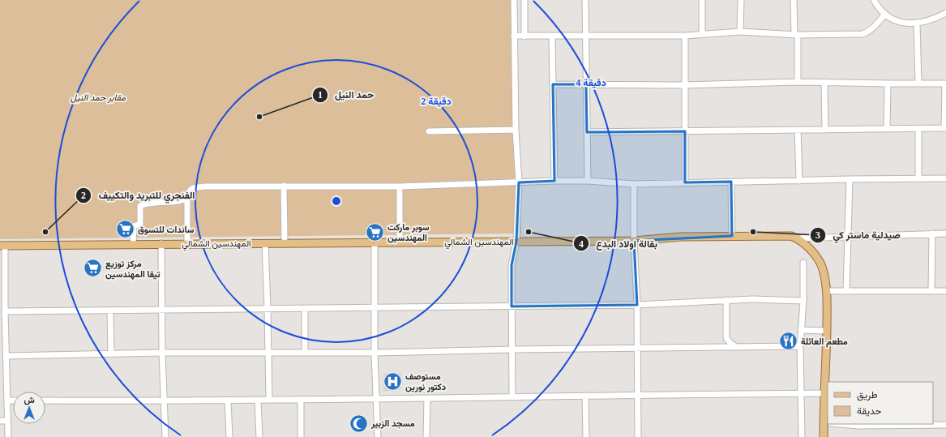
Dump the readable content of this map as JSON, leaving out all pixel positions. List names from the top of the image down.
{
  "streets": {
    "main road": ["المهندسين الشمالي"]
  },
  "parks": ["مقابر حمد النيل"],
  "places": {
    "other": [
      "حمد النيل",
      "الفنجري للتبريد والتكييف",
      "بقالة اولاد البدع",
      "صيدلية ماستر كي"
    ],
    "supermarket": ["ساندات للتسوق", "سوبر ماركت المهندسين", "مركز توزيع تيقا المهندسين"],
    "restaurant": ["مطعم العائلة"],
    "hospital": ["مستوصف دكتور نورين"],
    "mosque": ["مسجد الزبير"]
  },
  "legend": ["طريق", "حديقة"],
  "north": "top",
  "rings": ["4 دقيقة", "2 دقيقة"]
}
